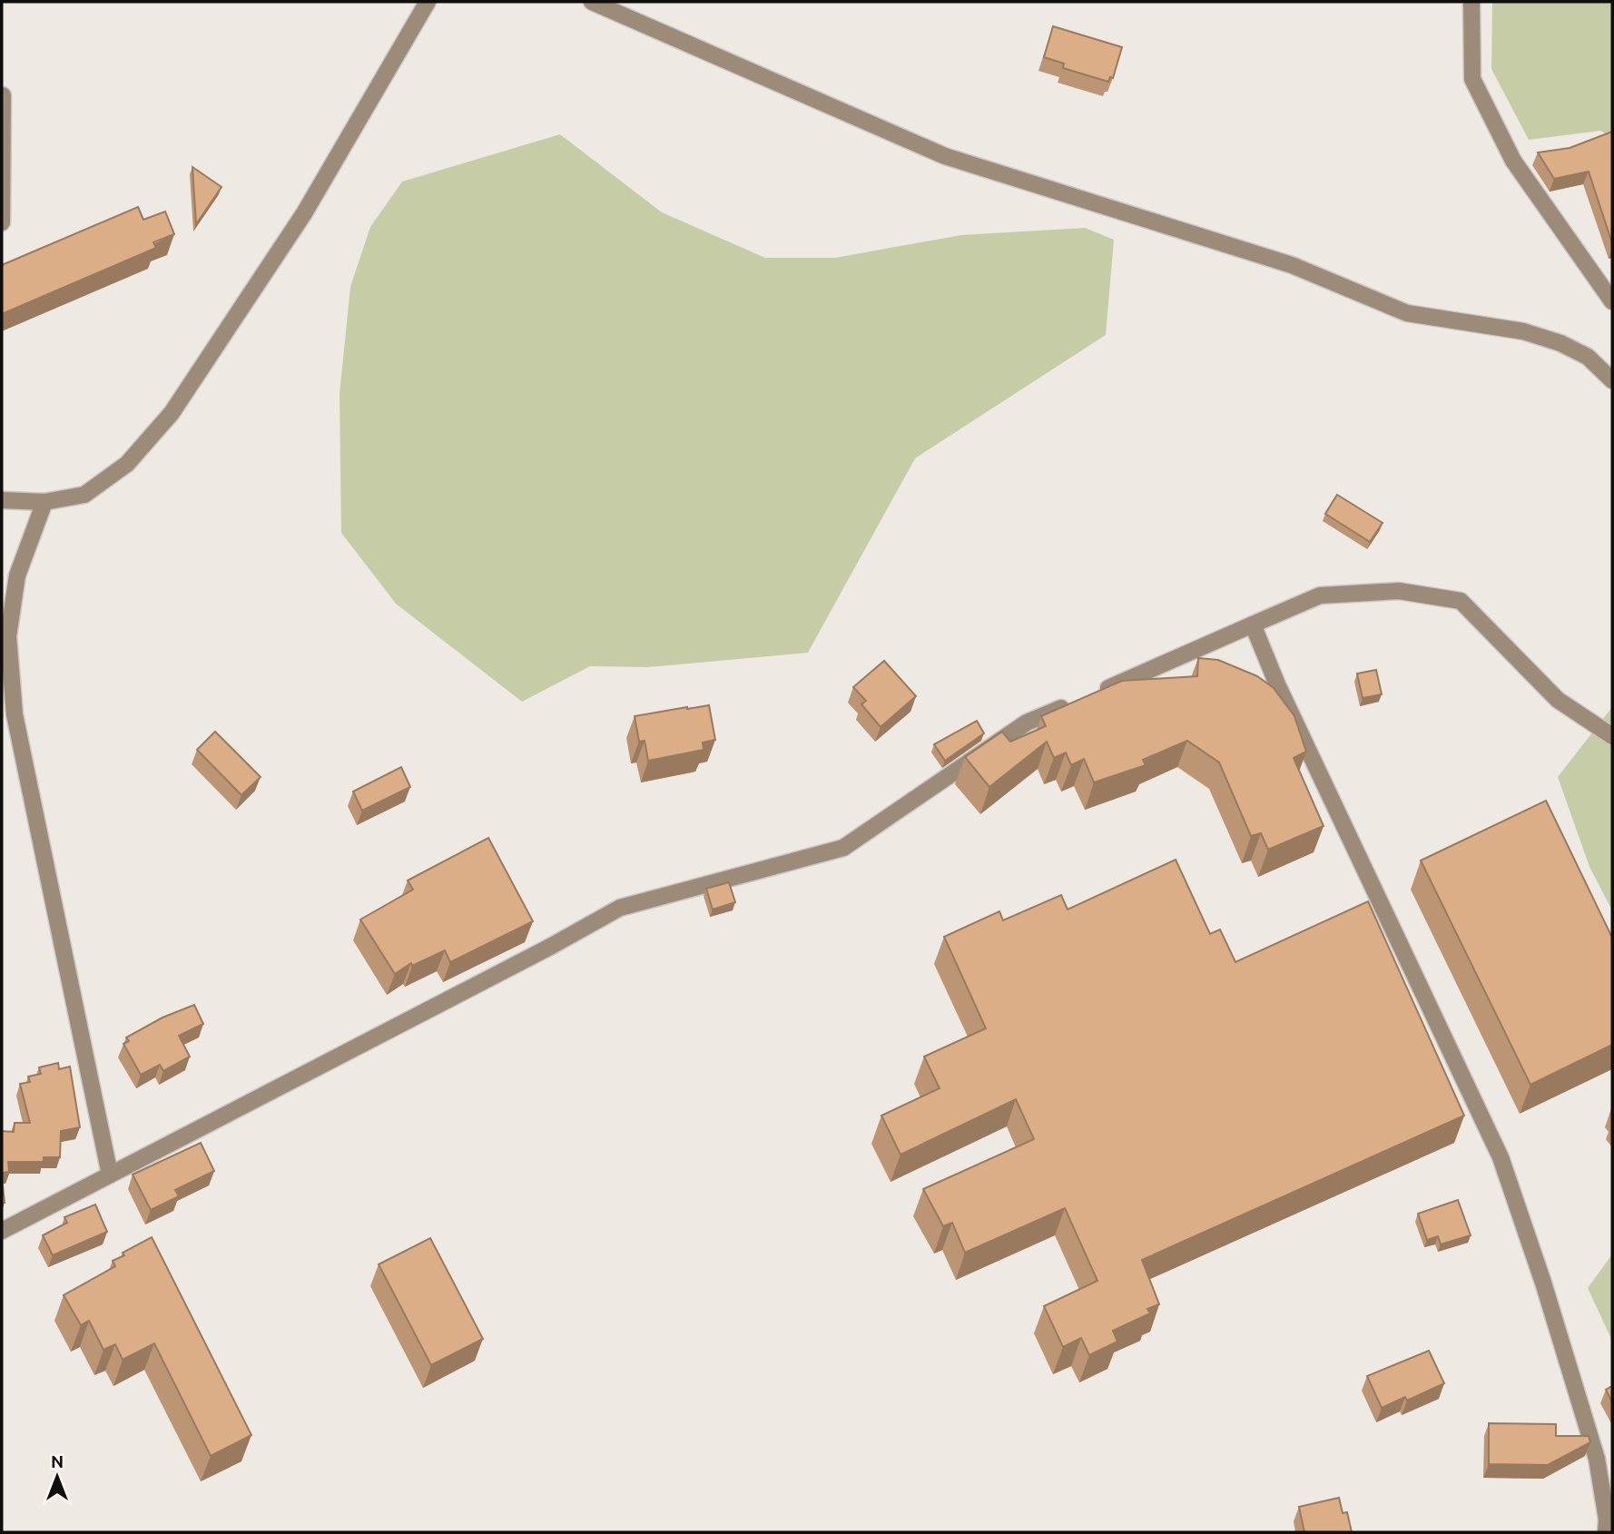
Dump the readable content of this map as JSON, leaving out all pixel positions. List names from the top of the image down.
{
  "north": "top"
}
